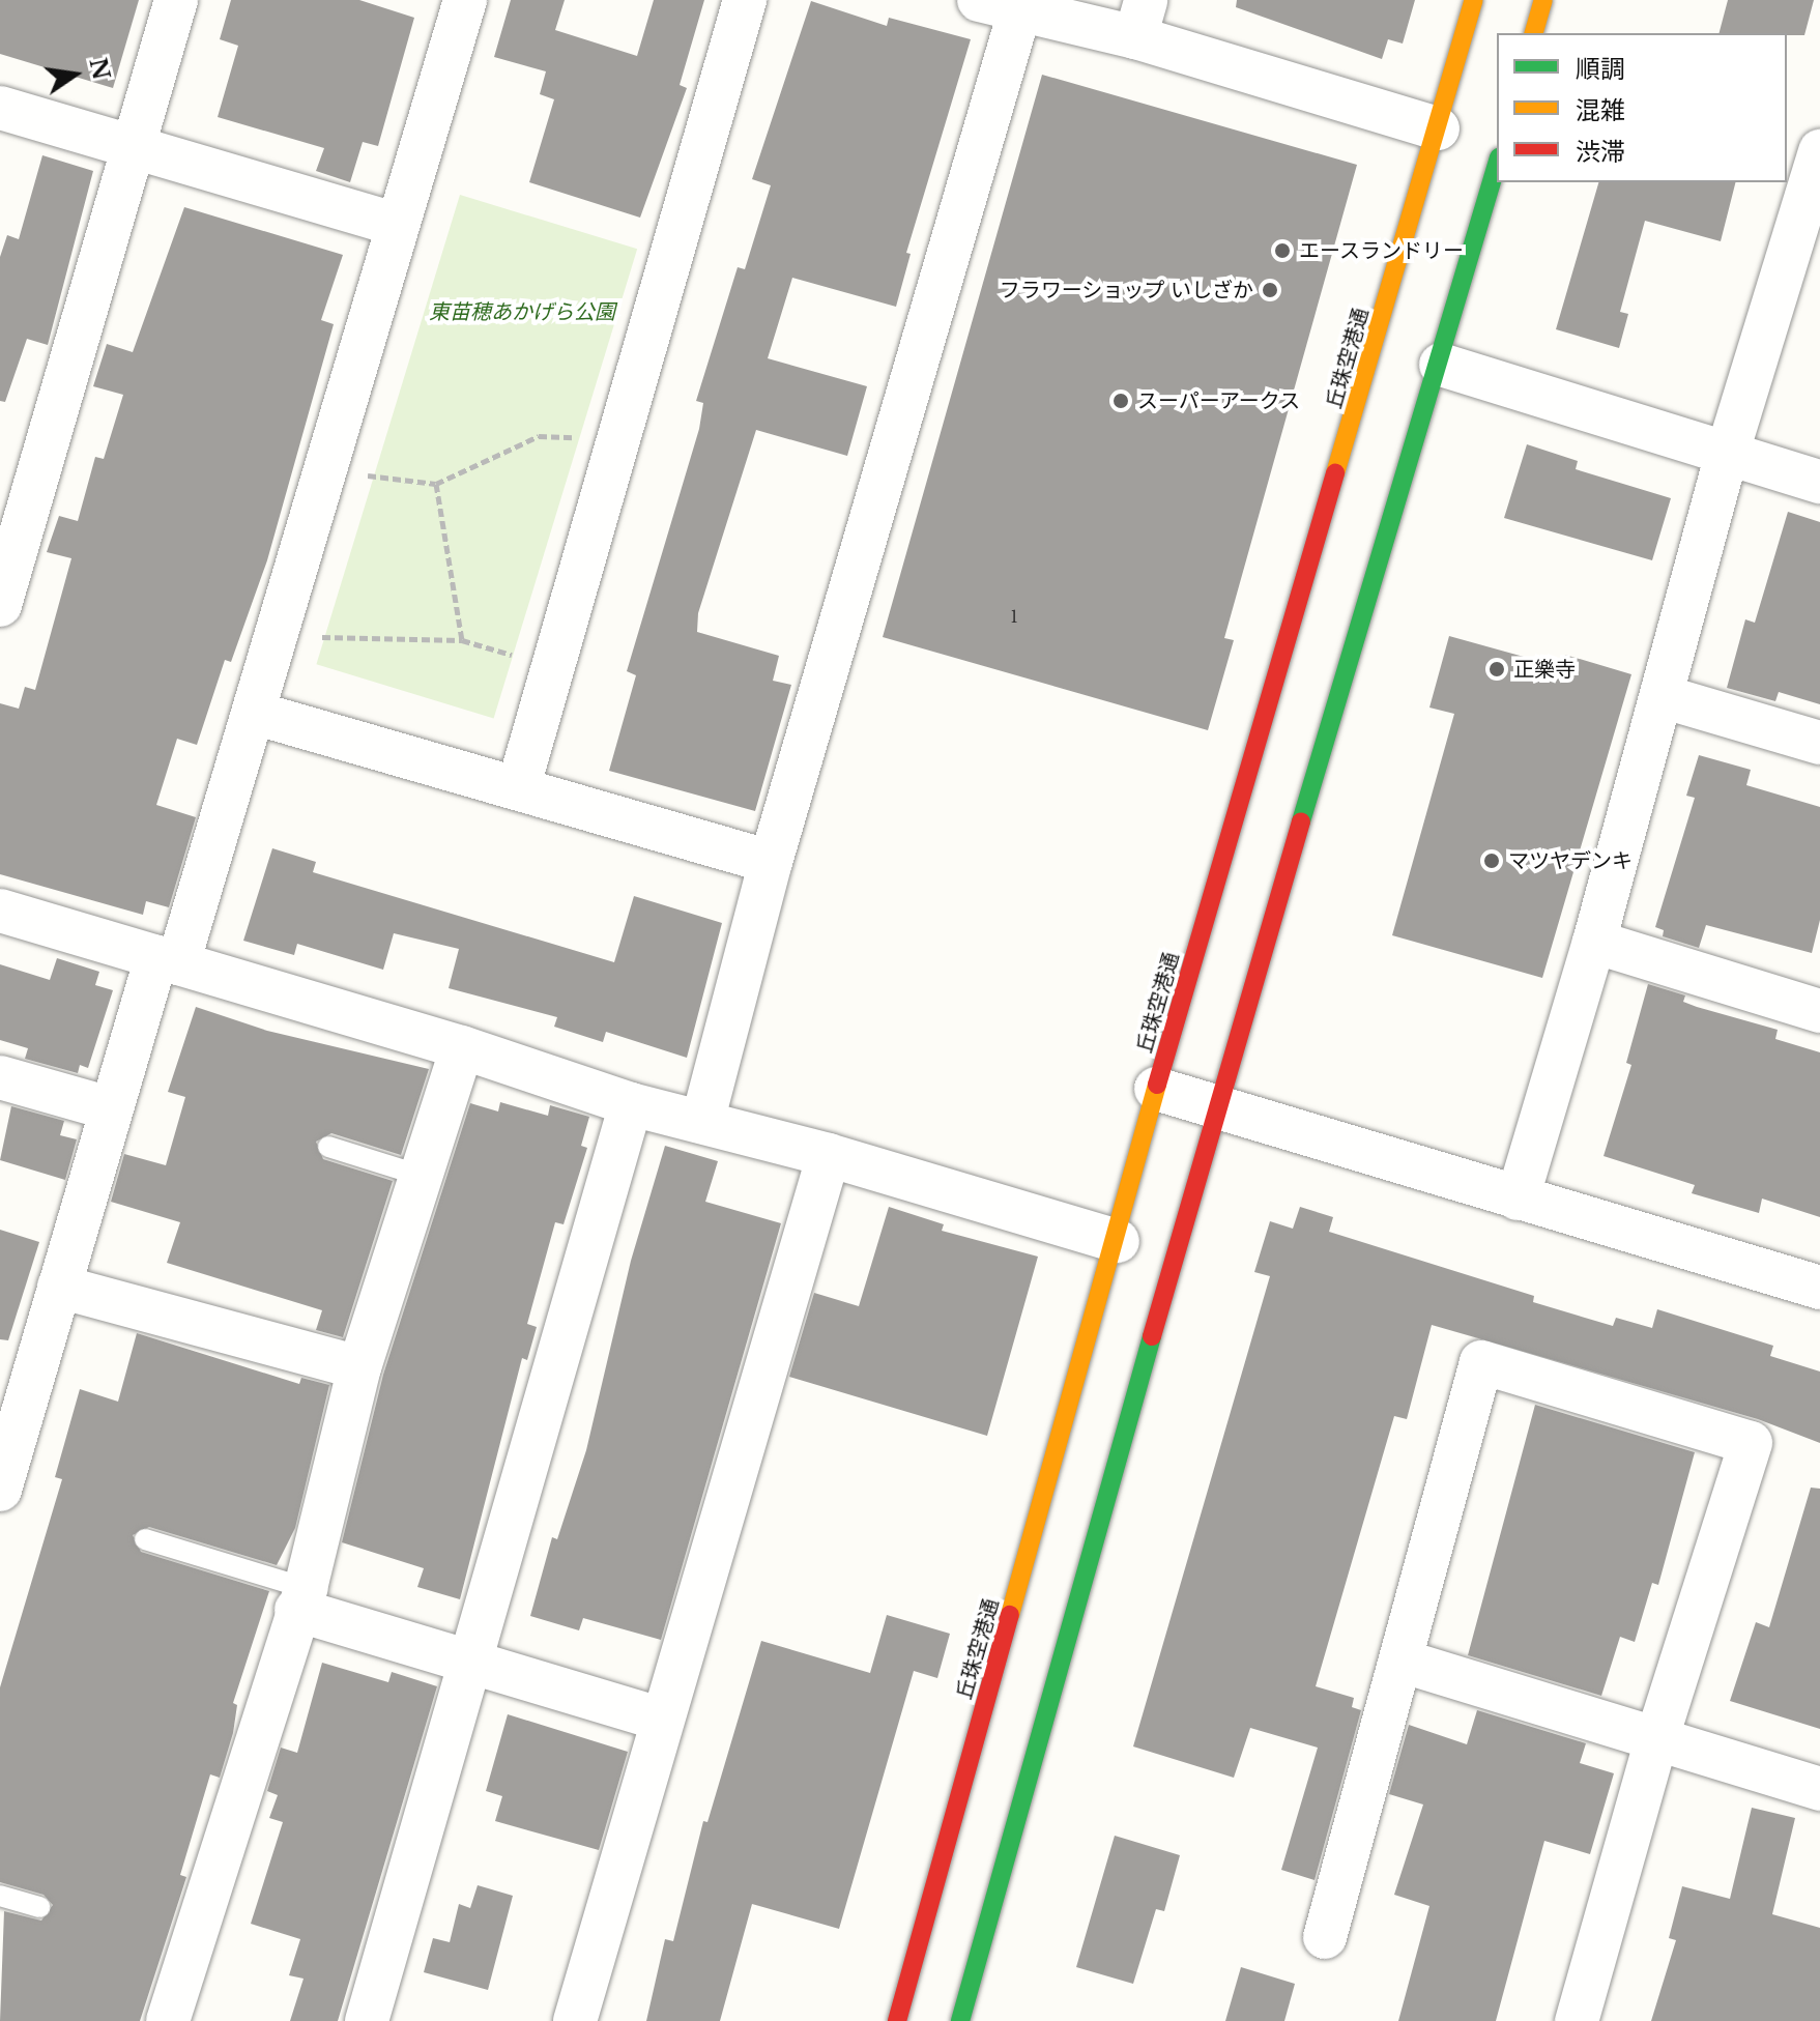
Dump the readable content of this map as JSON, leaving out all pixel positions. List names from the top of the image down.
{
  "streets": {
    "main road": ["丘珠空港通"]
  },
  "parks": ["東苗穂あかげら公園"],
  "places": [
    "エースランドリー",
    "フラワーショップ いしざか",
    "スーパーアークス",
    "正樂寺",
    "マツヤデンキ"
  ],
  "house_numbers": ["1"],
  "legend": ["順調", "混雑", "渋滞"],
  "north": "right"
}
